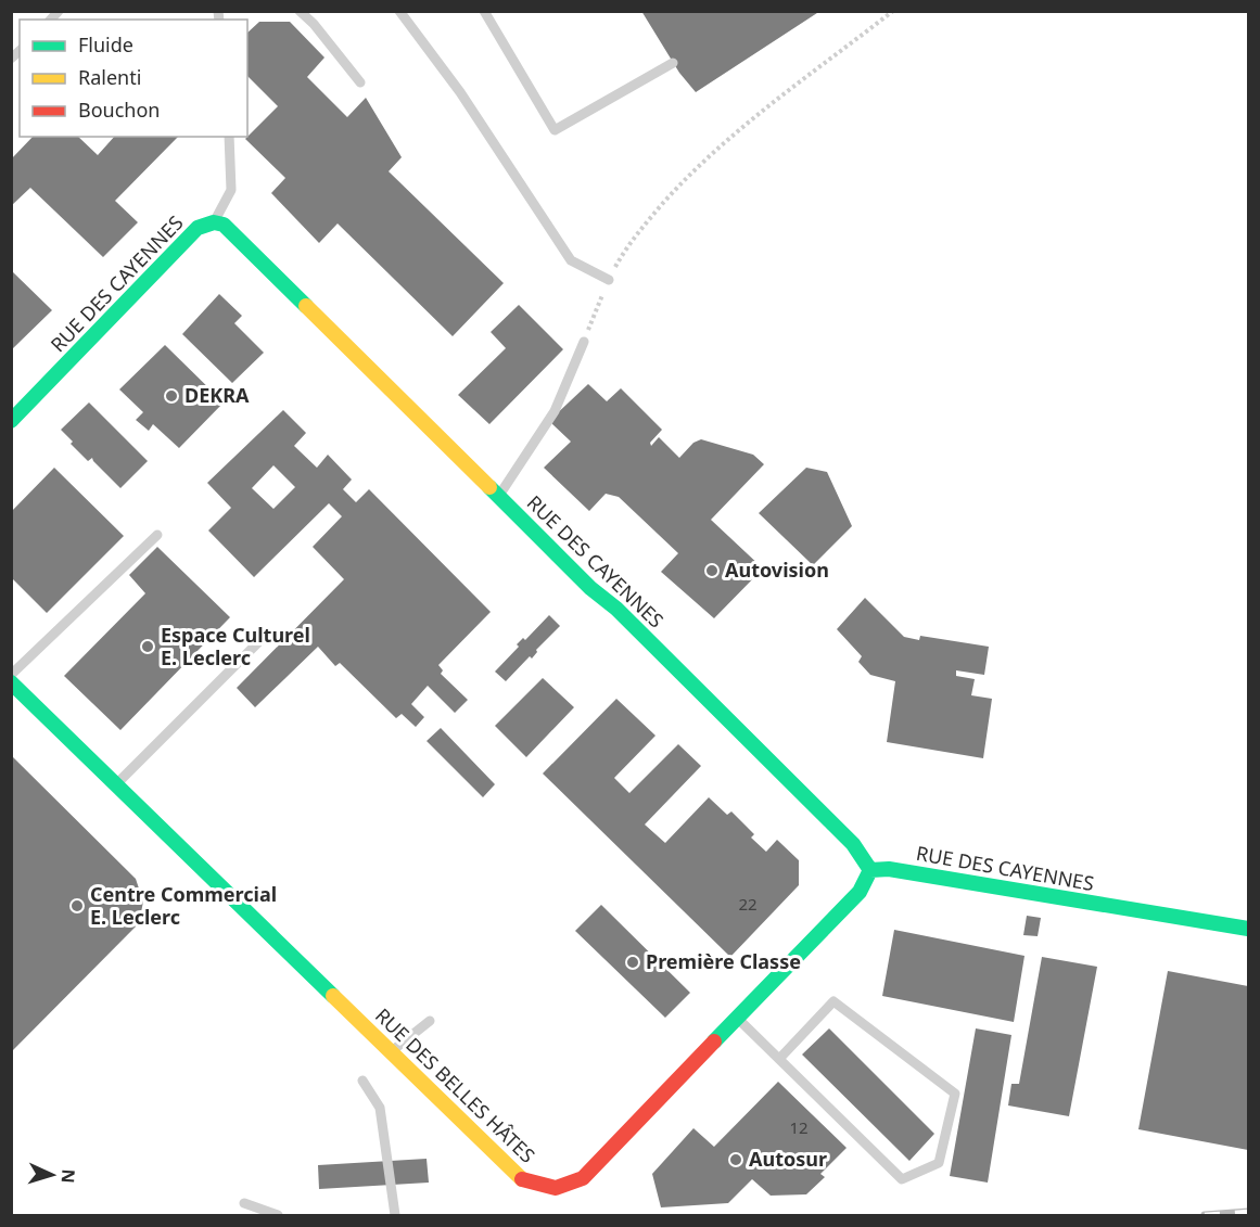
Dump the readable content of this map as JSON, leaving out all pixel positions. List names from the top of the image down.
{
  "streets": {
    "street": ["RUE DES CAYENNES", "RUE DES BELLES HÂTES"]
  },
  "crossings": [
    ["RUE DES CAYENNES", "RUE DES BELLES HÂTES"]
  ],
  "places": [
    "DEKRA",
    "Autovision",
    "Espace Culturel E. Leclerc",
    "Centre Commercial E. Leclerc",
    "Première Classe",
    "Autosur"
  ],
  "house_numbers": ["22", "12"],
  "legend": ["Fluide", "Ralenti", "Bouchon"],
  "north": "right"
}
